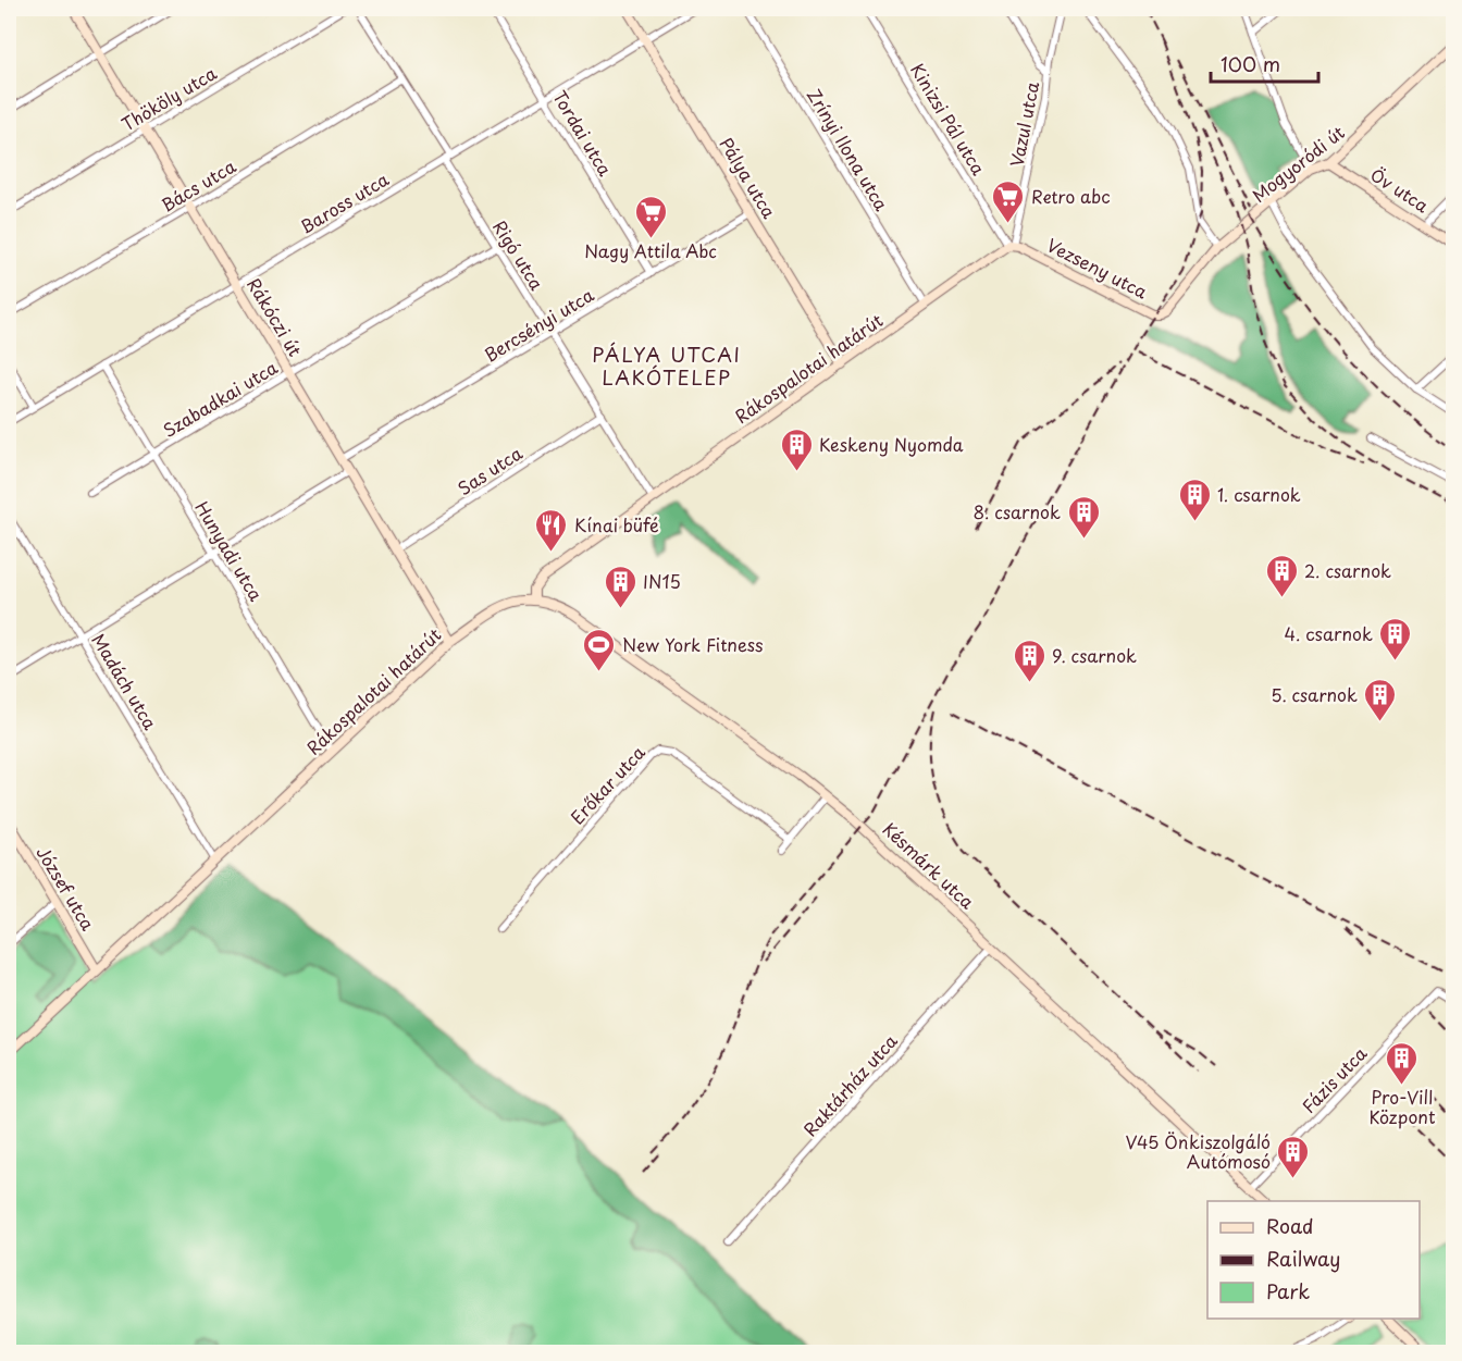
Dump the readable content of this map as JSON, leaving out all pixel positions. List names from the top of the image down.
{
  "streets": {
    "street": [
      "Thököly utca",
      "Kinizsi Pál utca",
      "Vazul utca",
      "Tordai utca",
      "Zrínyi Ilona utca",
      "Mogyoródi út",
      "Pálya utca",
      "Bács utca",
      "Öv utca",
      "Baross utca",
      "Rigó utca",
      "Vezseny utca",
      "Rákóczi út",
      "Bercsényi utca",
      "Rákospalotai határút",
      "Szabadkai utca",
      "Sas utca",
      "Hunyadi utca",
      "Madách utca",
      "Erőkar utca",
      "Késmárk utca",
      "József utca",
      "Fázis utca",
      "Raktárház utca"
    ]
  },
  "crossings": [
    ["Thököly utca", "Rákóczi út"],
    ["Kinizsi Pál utca", "Vazul utca"],
    ["Kinizsi Pál utca", "Vezseny utca"],
    ["Kinizsi Pál utca", "Rákospalotai határút"],
    ["Vazul utca", "Vezseny utca"],
    ["Vazul utca", "Rákospalotai határút"],
    ["Tordai utca", "Baross utca"],
    ["Tordai utca", "Bercsényi utca"],
    ["Zrínyi Ilona utca", "Rákospalotai határút"],
    ["Mogyoródi út", "Öv utca"],
    ["Mogyoródi út", "Vezseny utca"],
    ["Pálya utca", "Baross utca"],
    ["Pálya utca", "Bercsényi utca"],
    ["Pálya utca", "Rákospalotai határút"],
    ["Bács utca", "Rákóczi út"],
    ["Baross utca", "Rigó utca"],
    ["Baross utca", "Rákóczi út"],
    ["Baross utca", "Hunyadi utca"],
    ["Rigó utca", "Bercsényi utca"],
    ["Rigó utca", "Rákospalotai határút"],
    ["Rigó utca", "Szabadkai utca"],
    ["Rigó utca", "Sas utca"],
    ["Vezseny utca", "Rákospalotai határút"],
    ["Rákóczi út", "Bercsényi utca"],
    ["Rákóczi út", "Rákospalotai határút"],
    ["Rákóczi út", "Szabadkai utca"],
    ["Rákóczi út", "Sas utca"],
    ["Rákospalotai határút", "Hunyadi utca"],
    ["Rákospalotai határút", "Madách utca"],
    ["Rákospalotai határút", "Késmárk utca"],
    ["Rákospalotai határút", "József utca"],
    ["Szabadkai utca", "Hunyadi utca"],
    ["Késmárk utca", "Fázis utca"],
    ["Késmárk utca", "Raktárház utca"]
  ],
  "districts": ["PÁLYA UTCAI LAKÓTELEP"],
  "places": {
    "supermarket": ["Retro abc", "Nagy Attila Abc"],
    "building": [
      "Keskeny Nyomda",
      "1. csarnok",
      "8. csarnok",
      "2. csarnok",
      "IN15",
      "4. csarnok",
      "9. csarnok",
      "5. csarnok",
      "Pro-Vill Központ",
      "V45 Önkiszolgáló Autómosó"
    ],
    "restaurant": ["Kínai büfé"],
    "sports": ["New York Fitness"]
  },
  "legend": ["Road", "Railway", "Park"],
  "scale_bar": "100 m"
}
